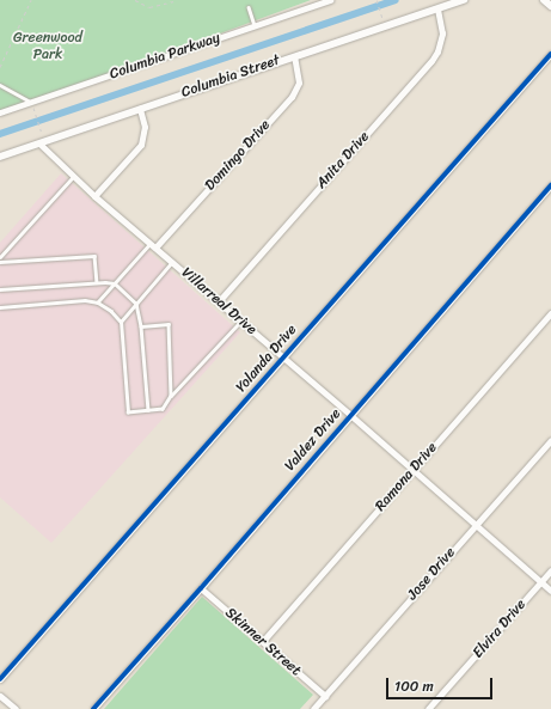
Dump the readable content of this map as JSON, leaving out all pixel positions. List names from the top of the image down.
{
  "streets": {
    "street": [
      "Columbia Parkway",
      "Columbia Street",
      "Domingo Drive",
      "Anita Drive",
      "Villarreal Drive",
      "Yolanda Drive",
      "Valdez Drive",
      "Ramona Drive",
      "Jose Drive",
      "Elvira Drive",
      "Skinner Street"
    ]
  },
  "crossings": [
    ["Columbia Street", "Domingo Drive"],
    ["Columbia Street", "Anita Drive"],
    ["Columbia Street", "Villarreal Drive"],
    ["Domingo Drive", "Villarreal Drive"],
    ["Anita Drive", "Villarreal Drive"],
    ["Villarreal Drive", "Yolanda Drive"],
    ["Villarreal Drive", "Valdez Drive"],
    ["Villarreal Drive", "Ramona Drive"],
    ["Villarreal Drive", "Jose Drive"],
    ["Villarreal Drive", "Elvira Drive"],
    ["Valdez Drive", "Skinner Street"],
    ["Ramona Drive", "Skinner Street"],
    ["Jose Drive", "Skinner Street"]
  ],
  "parks": ["Greenwood Park"],
  "scale_bar": "100 m"
}
